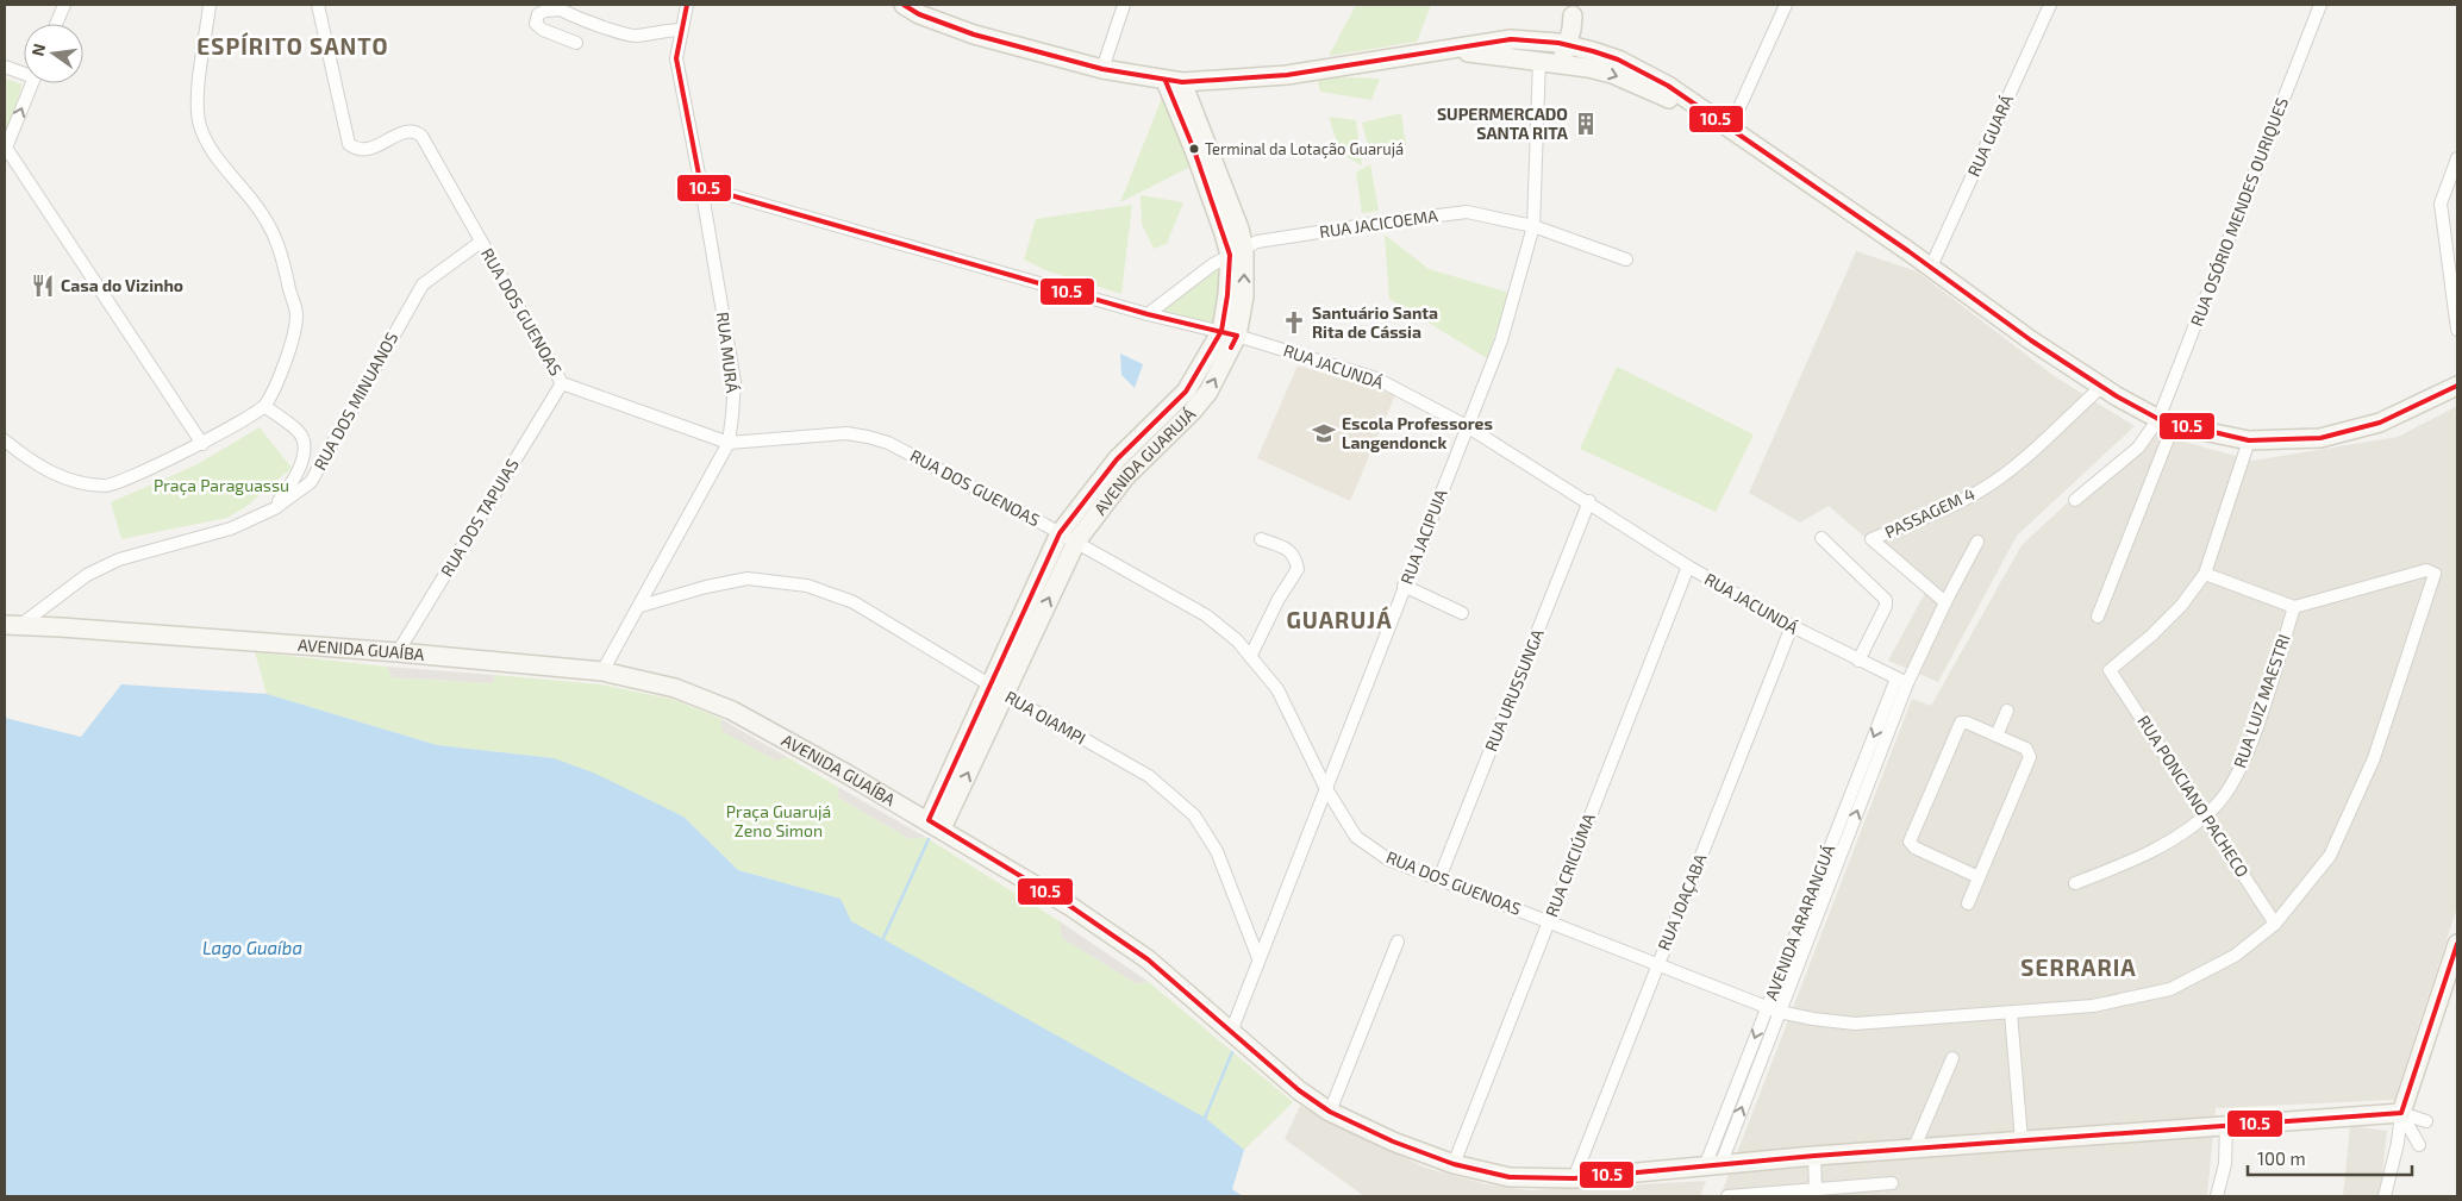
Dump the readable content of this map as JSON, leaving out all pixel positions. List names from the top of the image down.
{
  "streets": {
    "street": [
      "RUA GUARÁ",
      "RUA OSÓRIO MENDES OURIQUES",
      "RUA JACICOEMA",
      "RUA DOS GUENOAS",
      "RUA MURÁ",
      "RUA JACUNDÁ",
      "RUA DOS MINUANOS",
      "AVENIDA GUARUJÁ",
      "PASSAGEM 4",
      "RUA DOS TAPUIAS",
      "RUA JACIPUIA",
      "AVENIDA GUAÍBA",
      "RUA URUSSUNGA",
      "RUA LUIZ MAESTRI",
      "RUA OIAMPI",
      "RUA PONCIANO PACHECO",
      "RUA CRICIÚMA",
      "RUA JOAÇABA",
      "AVENIDA ARARANGUÁ"
    ]
  },
  "crossings": [
    ["RUA JACICOEMA", "RUA JACUNDÁ"],
    ["RUA JACICOEMA", "AVENIDA GUARUJÁ"],
    ["RUA JACICOEMA", "RUA JACIPUIA"],
    ["RUA DOS GUENOAS", "RUA MURÁ"],
    ["RUA DOS GUENOAS", "RUA DOS MINUANOS"],
    ["RUA DOS GUENOAS", "AVENIDA GUARUJÁ"],
    ["RUA DOS GUENOAS", "RUA DOS TAPUIAS"],
    ["RUA DOS GUENOAS", "RUA JACIPUIA"],
    ["RUA DOS GUENOAS", "RUA URUSSUNGA"],
    ["RUA DOS GUENOAS", "RUA LUIZ MAESTRI"],
    ["RUA DOS GUENOAS", "RUA PONCIANO PACHECO"],
    ["RUA DOS GUENOAS", "RUA CRICIÚMA"],
    ["RUA DOS GUENOAS", "RUA JOAÇABA"],
    ["RUA DOS GUENOAS", "AVENIDA ARARANGUÁ"],
    ["RUA MURÁ", "RUA JACUNDÁ"],
    ["RUA MURÁ", "AVENIDA GUAÍBA"],
    ["RUA MURÁ", "RUA OIAMPI"],
    ["RUA JACUNDÁ", "AVENIDA GUARUJÁ"],
    ["RUA JACUNDÁ", "RUA JACIPUIA"],
    ["RUA JACUNDÁ", "RUA URUSSUNGA"],
    ["RUA JACUNDÁ", "RUA CRICIÚMA"],
    ["RUA JACUNDÁ", "RUA JOAÇABA"],
    ["RUA JACUNDÁ", "AVENIDA ARARANGUÁ"],
    ["RUA DOS MINUANOS", "AVENIDA GUAÍBA"],
    ["AVENIDA GUARUJÁ", "AVENIDA GUAÍBA"],
    ["AVENIDA GUARUJÁ", "RUA OIAMPI"],
    ["RUA DOS TAPUIAS", "AVENIDA GUAÍBA"],
    ["RUA JACIPUIA", "AVENIDA GUAÍBA"],
    ["RUA JACIPUIA", "RUA OIAMPI"],
    ["AVENIDA GUAÍBA", "RUA CRICIÚMA"],
    ["AVENIDA GUAÍBA", "RUA JOAÇABA"],
    ["AVENIDA GUAÍBA", "AVENIDA ARARANGUÁ"],
    ["RUA LUIZ MAESTRI", "RUA PONCIANO PACHECO"]
  ],
  "districts": ["ESPÍRITO SANTO", "GUARUJÁ", "SERRARIA"],
  "water": ["Lago Guaíba"],
  "parks": ["Praça Paraguassu", "Praça Guarujá Zeno Simon"],
  "places": {
    "building": ["SUPERMERCADO SANTA RITA"],
    "other": ["Terminal da Lotação Guarujá"],
    "restaurant": ["Casa do Vizinho"],
    "church": ["Santuário Santa Rita de Cássia"],
    "school or university": ["Escola Professores Langendonck"]
  },
  "lines": ["transit line 10.5"],
  "scale_bar": "100 m",
  "north": "left"
}
